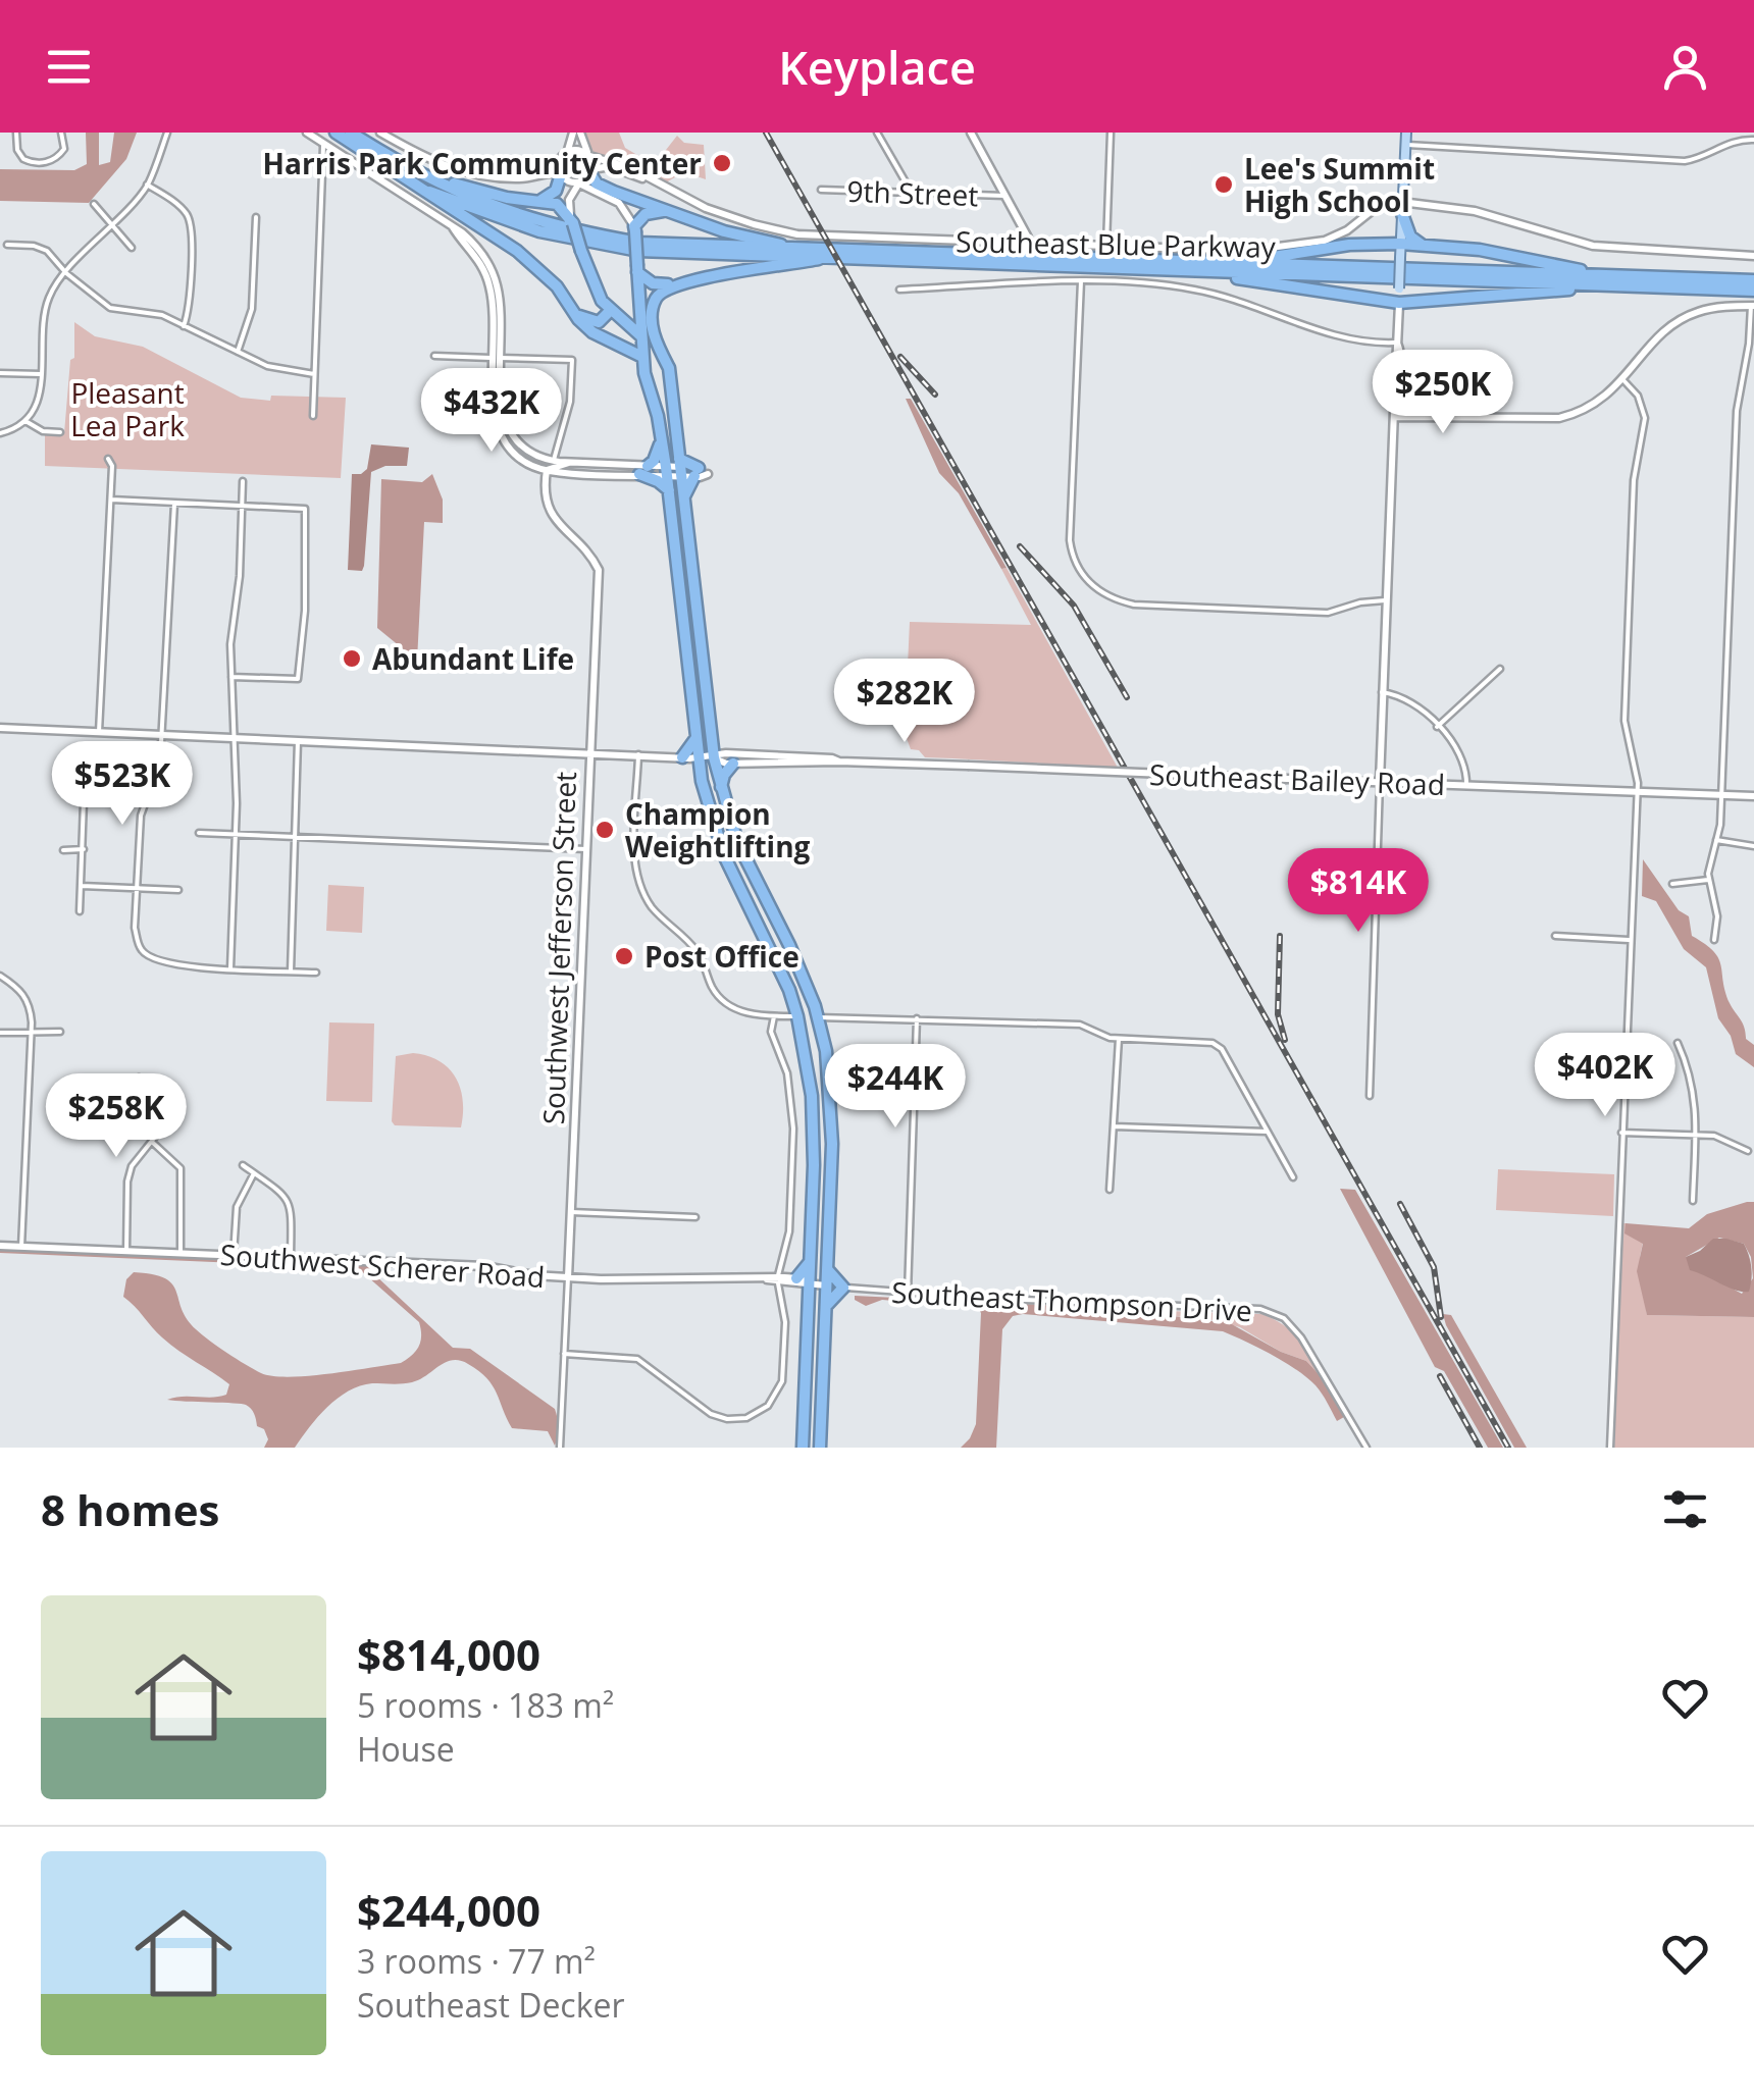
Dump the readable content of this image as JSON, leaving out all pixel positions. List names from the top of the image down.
{
  "streets": {
    "street": [
      "9th Street",
      "Southeast Blue Parkway",
      "Southeast Bailey Road",
      "Southwest Jefferson Street",
      "Southwest Scherer Road",
      "Southeast Thompson Drive"
    ]
  },
  "crossings": [
    ["Southeast Bailey Road", "Southwest Jefferson Street"],
    ["Southwest Jefferson Street", "Southwest Scherer Road"],
    ["Southwest Scherer Road", "Southeast Thompson Drive"]
  ],
  "parks": ["Pleasant Lea Park"],
  "places": [
    "Harris Park Community Center",
    "Lee's Summit High School",
    "Abundant Life",
    "Champion Weightlifting",
    "Post Office"
  ],
  "page": {
    "header": "Keyplace",
    "price": [
      "$250K",
      "$432K",
      "$282K",
      "$523K",
      "$814K",
      "$402K",
      "$244K",
      "$258K"
    ],
    "heading": "8 homes",
    "list": [
      {
        "name": "$814,000",
        "note": "5 rooms · 183 m² · House"
      },
      {
        "name": "$244,000",
        "note": "3 rooms · 77 m² · Southeast Decker"
      }
    ]
  }
}
